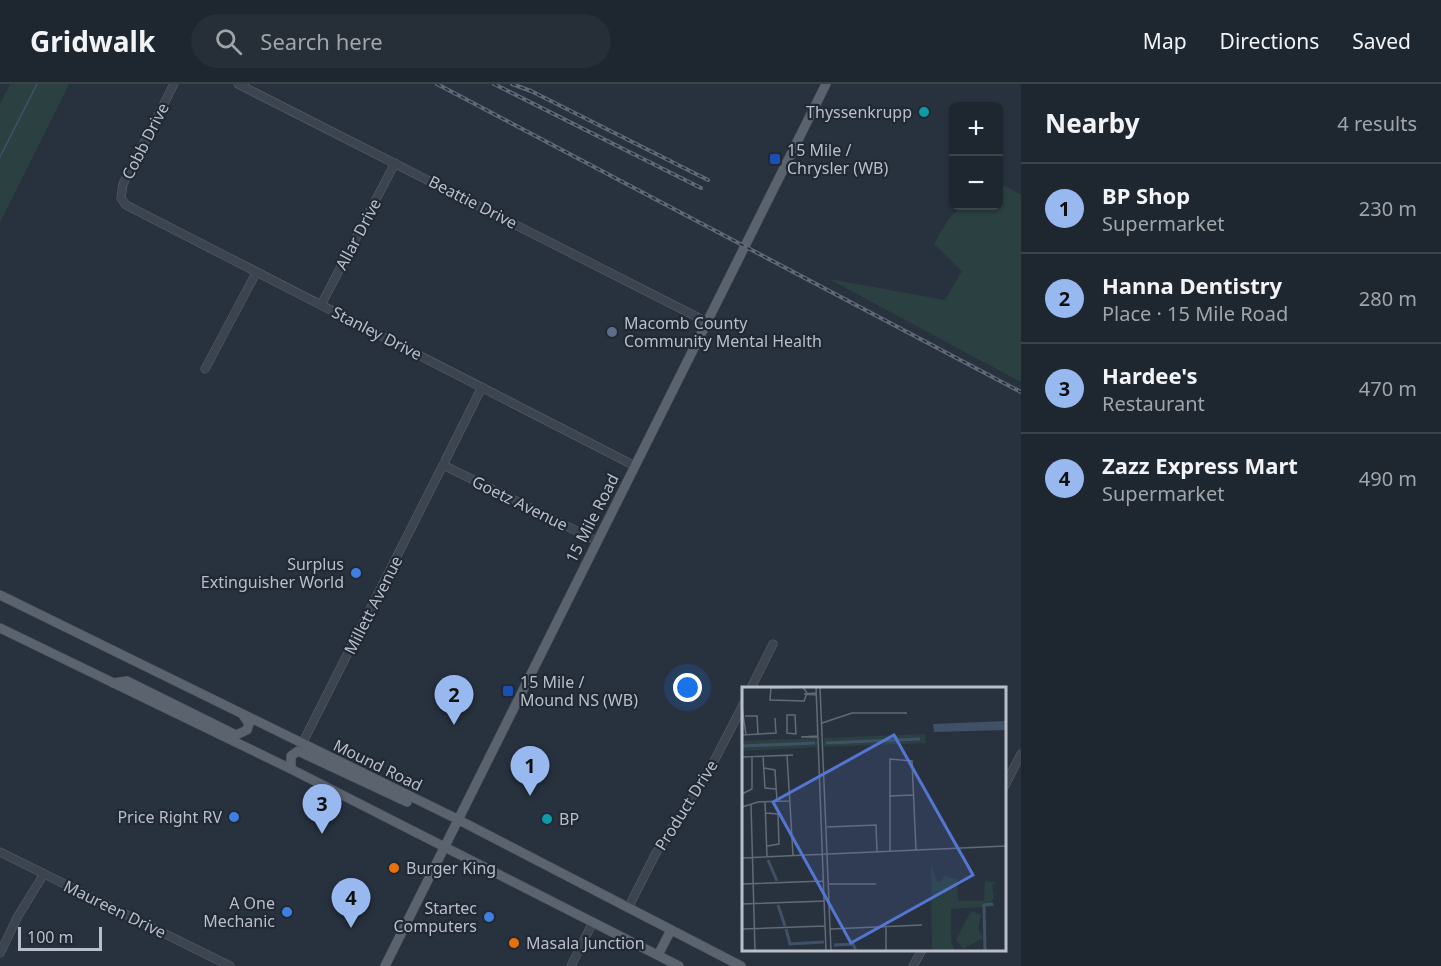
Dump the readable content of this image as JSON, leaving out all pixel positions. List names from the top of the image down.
{
  "streets": {
    "main road": ["15 Mile Road", "Mound Road"],
    "street": [
      "Cobb Drive",
      "Beattie Drive",
      "Allar Drive",
      "Stanley Drive",
      "Goetz Avenue",
      "Millett Avenue",
      "Product Drive",
      "Maureen Drive"
    ]
  },
  "crossings": [
    ["Cobb Drive", "Stanley Drive"],
    ["Beattie Drive", "Allar Drive"],
    ["Beattie Drive", "15 Mile Road"],
    ["Allar Drive", "Stanley Drive"],
    ["Stanley Drive", "15 Mile Road"],
    ["Stanley Drive", "Millett Avenue"],
    ["Goetz Avenue", "15 Mile Road"],
    ["Goetz Avenue", "Millett Avenue"],
    ["15 Mile Road", "Mound Road"],
    ["Millett Avenue", "Mound Road"],
    ["Mound Road", "Product Drive"]
  ],
  "places": {
    "other": [
      "Thyssenkrupp",
      "Macomb County Community Mental Health",
      "Surplus Extinguisher World",
      "Price Right RV",
      "BP",
      "Burger King",
      "A One Mechanic",
      "Startec Computers",
      "Masala Junction"
    ],
    "transit": ["15 Mile / Chrysler (WB)", "15 Mile / Mound NS (WB)"]
  },
  "scale_bar": "100 m",
  "page": {
    "header": "Gridwalk",
    "search": "Search here",
    "nav": ["Map", "Directions", "Saved"],
    "heading": ["Nearby", "4 results"],
    "map_buttons": ["+", "−"],
    "list": [
      {
        "mark": "1",
        "name": "BP Shop",
        "note": "Supermarket",
        "value": "230 m"
      },
      {
        "mark": "2",
        "name": "Hanna Dentistry",
        "note": "Place · 15 Mile Road",
        "value": "280 m"
      },
      {
        "mark": "3",
        "name": "Hardee's",
        "note": "Restaurant",
        "value": "470 m"
      },
      {
        "mark": "4",
        "name": "Zazz Express Mart",
        "note": "Supermarket",
        "value": "490 m"
      }
    ],
    "pins": [
      "2",
      "1",
      "3",
      "4"
    ],
    "scale": "100 m"
  }
}
